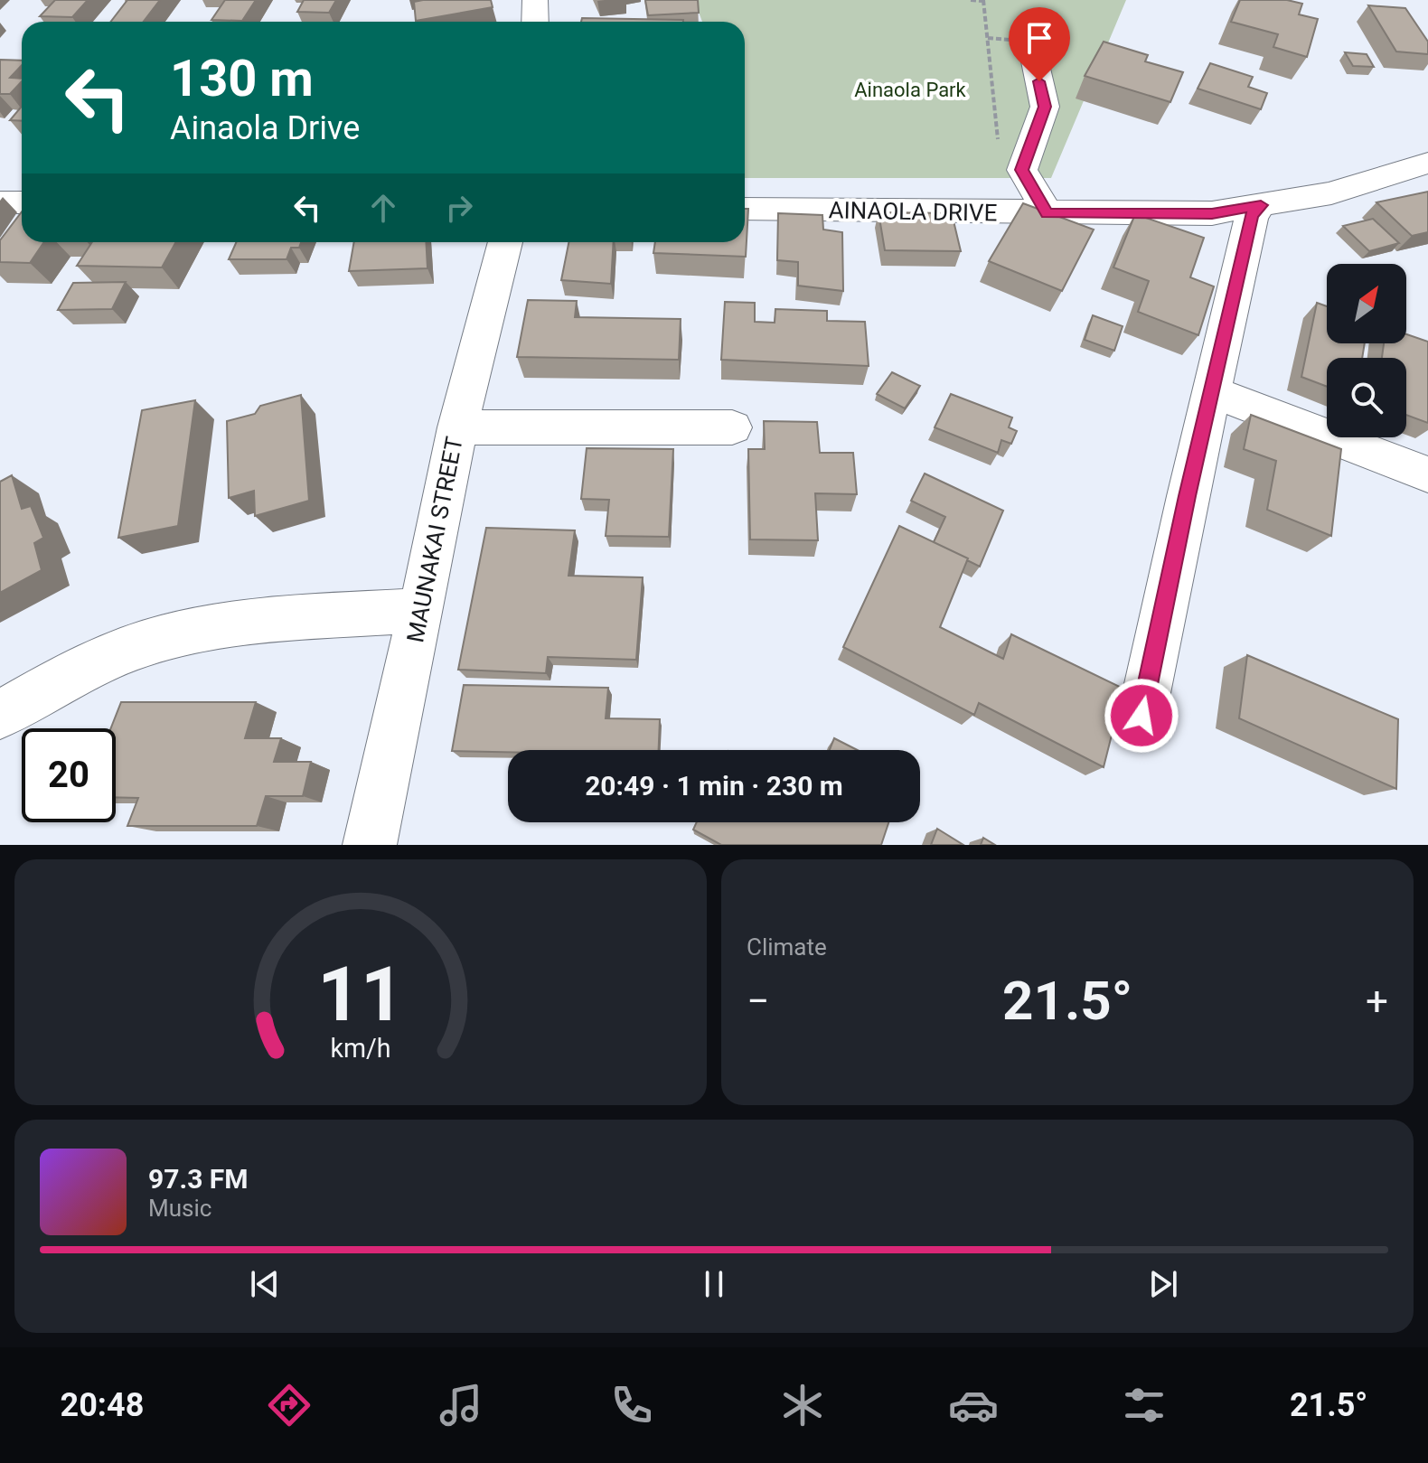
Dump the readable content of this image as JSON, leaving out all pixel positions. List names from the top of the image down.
{
  "streets": {
    "street": ["AINAOLA DRIVE", "MAUNAKAI STREET"]
  },
  "parks": ["Ainaola Park"],
  "north": "top right",
  "page": {
    "turn": ["130 m", "Ainaola Drive"],
    "limit": "20",
    "trip": "20:49 · 1 min · 230 m",
    "tile": "Climate",
    "heat": ["−", "21.5°", "+"],
    "song": ["97.3 FM", "Music"],
    "tabs": ["20:48", "21.5°"],
    "gauge": ["11", "km/h"]
  }
}
